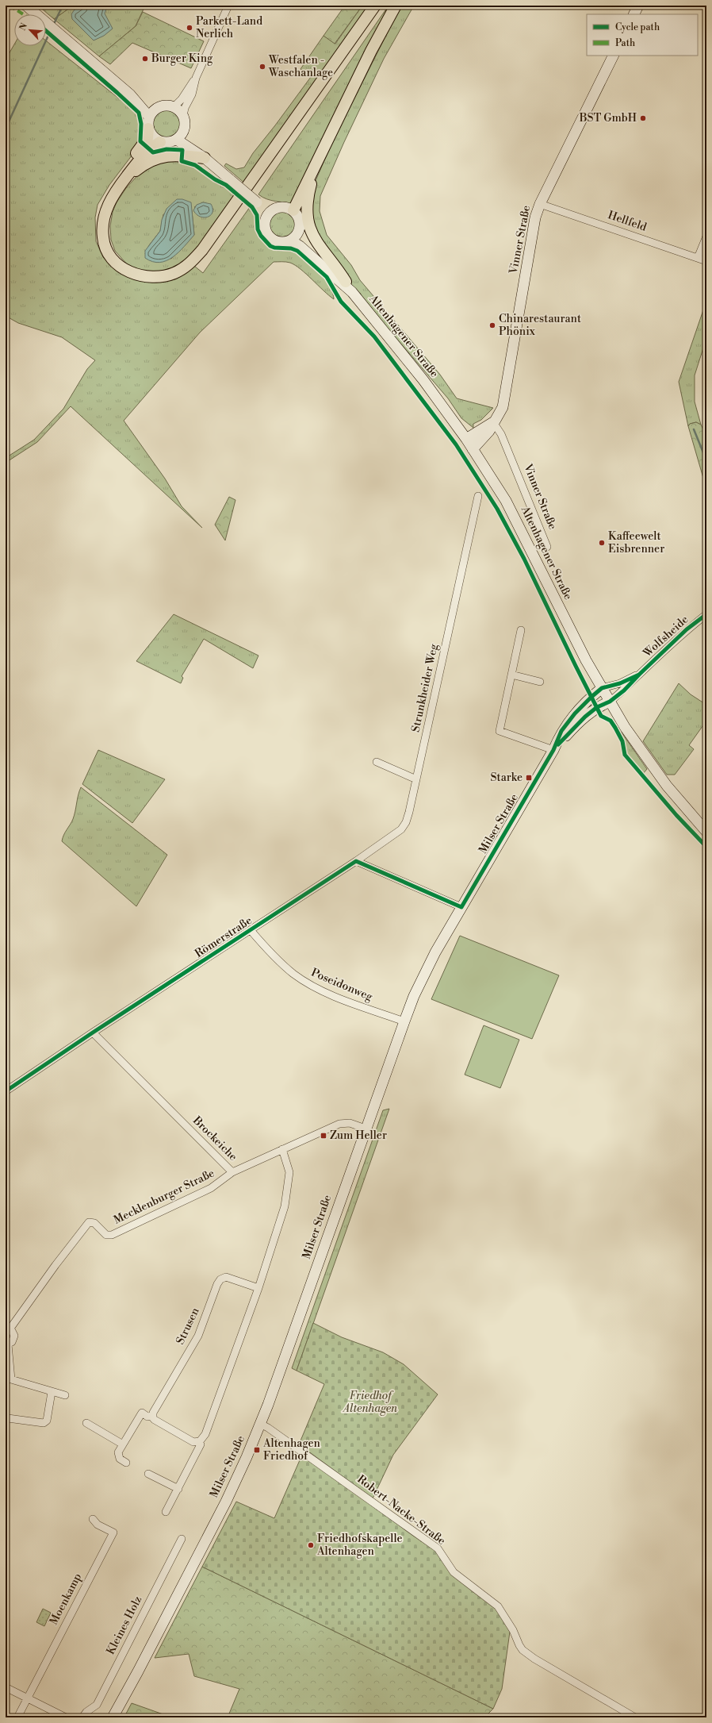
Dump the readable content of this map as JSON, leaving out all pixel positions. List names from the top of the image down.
{
  "streets": {
    "main road": ["Vinner Straße", "Altenhagener Straße", "Milser Straße"],
    "street": [
      "Hellfeld",
      "Wolfsheide",
      "Strunkheider Weg",
      "Römerstraße",
      "Poseidonweg",
      "Brockeiche",
      "Mecklenburger Straße",
      "Strusen",
      "Robert-Nacke-Straße",
      "Moenkamp",
      "Kleines Holz"
    ]
  },
  "crossings": [
    ["Hellfeld", "Vinner Straße"],
    ["Vinner Straße", "Altenhagener Straße"],
    ["Altenhagener Straße", "Wolfsheide"],
    ["Altenhagener Straße", "Milser Straße"],
    ["Wolfsheide", "Milser Straße"],
    ["Strunkheider Weg", "Römerstraße"],
    ["Milser Straße", "Poseidonweg"],
    ["Milser Straße", "Brockeiche"],
    ["Milser Straße", "Robert-Nacke-Straße"],
    ["Römerstraße", "Poseidonweg"],
    ["Römerstraße", "Brockeiche"],
    ["Brockeiche", "Mecklenburger Straße"]
  ],
  "parks": ["Friedhof Altenhagen"],
  "places": {
    "other": [
      "Parkett-Land Nerlich",
      "Burger King",
      "Westfalen - Waschanlage",
      "BST GmbH",
      "Chinarestaurant Phönix",
      "Kaffeewelt Eisbrenner",
      "Friedhofskapelle Altenhagen"
    ],
    "transit": ["Starke", "Zum Heller", "Altenhagen Friedhof"]
  },
  "legend": ["Cycle path", "Path"],
  "north": "top left"
}
